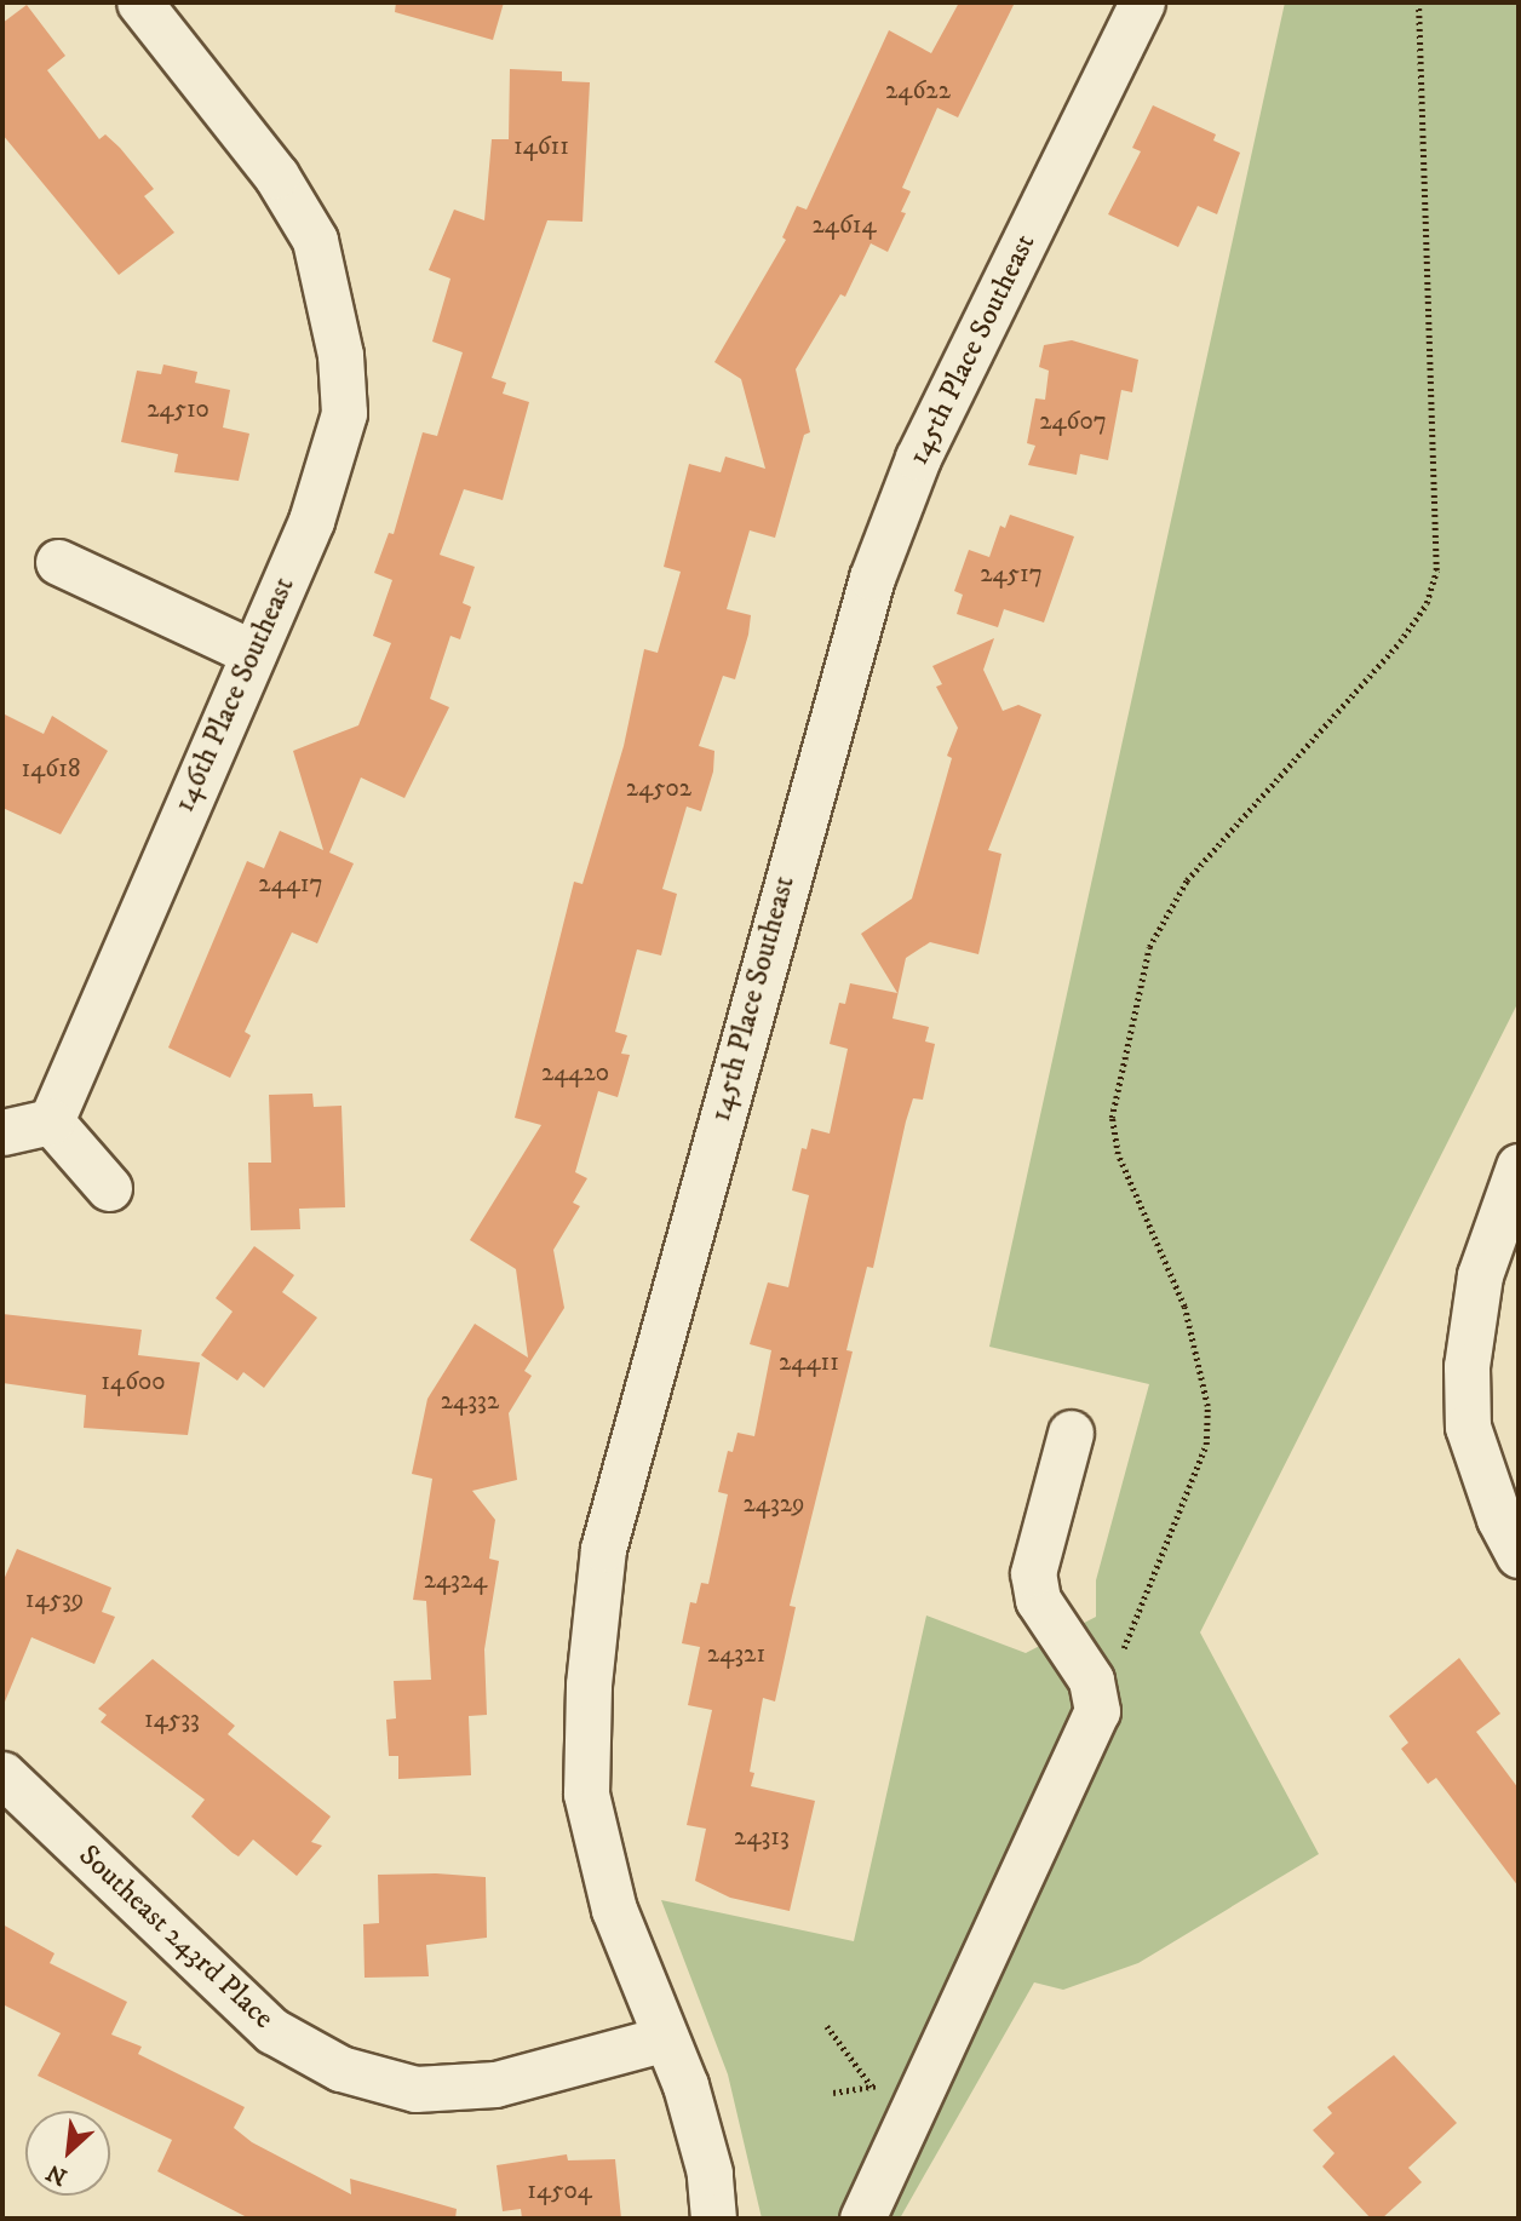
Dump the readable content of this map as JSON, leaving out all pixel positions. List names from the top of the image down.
{
  "streets": {
    "street": ["145th Place Southeast", "146th Place Southeast", "Southeast 243rd Place"]
  },
  "crossings": [
    ["145th Place Southeast", "Southeast 243rd Place"]
  ],
  "house_numbers": [
    "24622",
    "14611",
    "24614",
    "24510",
    "24607",
    "24517",
    "14618",
    "24502",
    "24417",
    "24420",
    "24411",
    "14600",
    "24332",
    "24329",
    "24324",
    "14539",
    "24321",
    "14533",
    "24313",
    "14504"
  ],
  "north": "bottom left"
}
